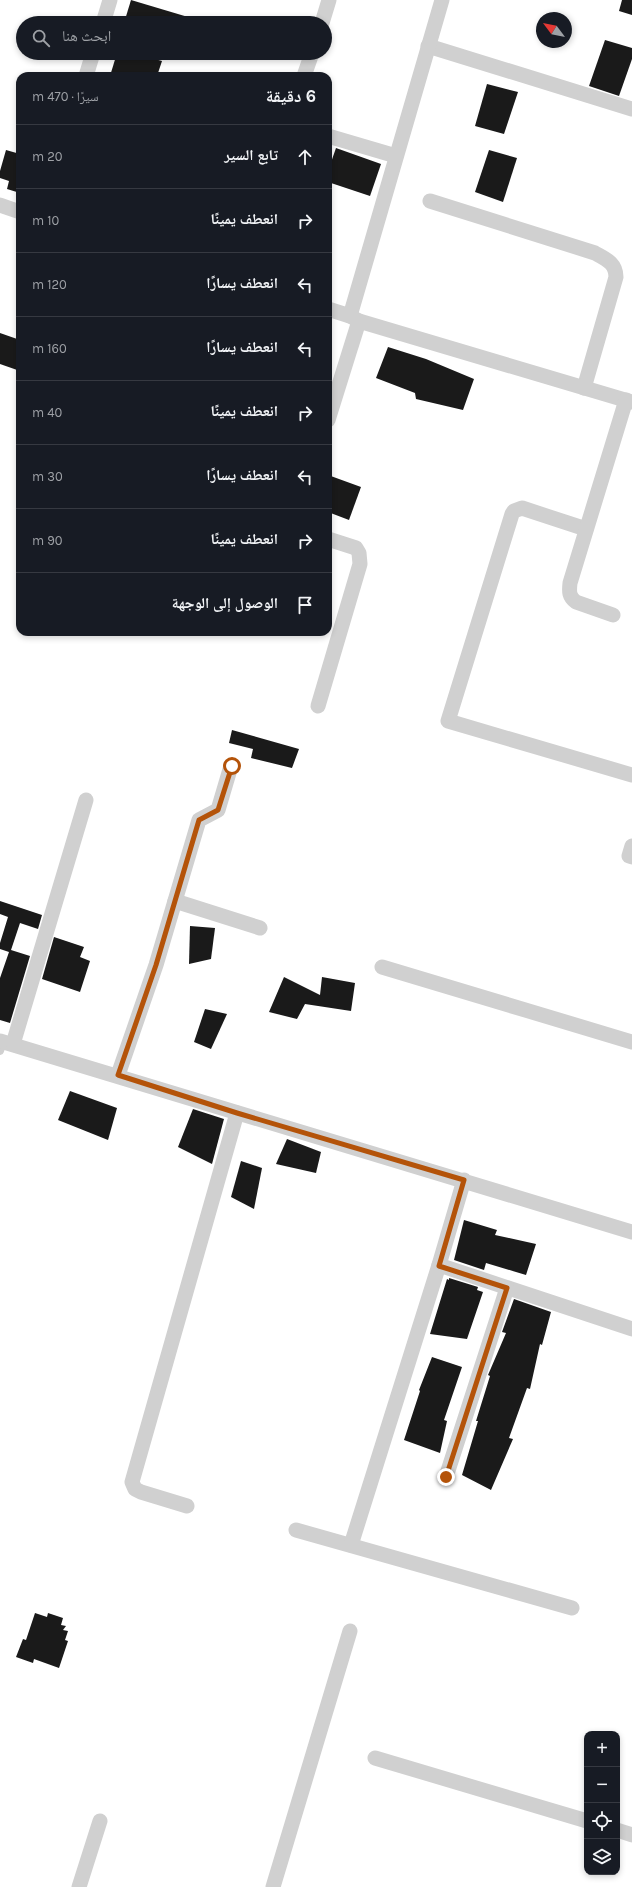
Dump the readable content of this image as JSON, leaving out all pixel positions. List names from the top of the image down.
{
  "north": "top left",
  "page": {
    "search": "ابحث هنا",
    "heading": ["6 دقيقة", "سيرًا · 470 m"],
    "list": [
      ["تابع السير", "20 m"],
      ["انعطف يمينًا", "10 m"],
      ["انعطف يسارًا", "120 m"],
      ["انعطف يسارًا", "160 m"],
      ["انعطف يمينًا", "40 m"],
      ["انعطف يسارًا", "30 m"],
      ["انعطف يمينًا", "90 m"],
      "الوصول إلى الوجهة"
    ],
    "map_buttons": ["+", "−"]
  }
}
